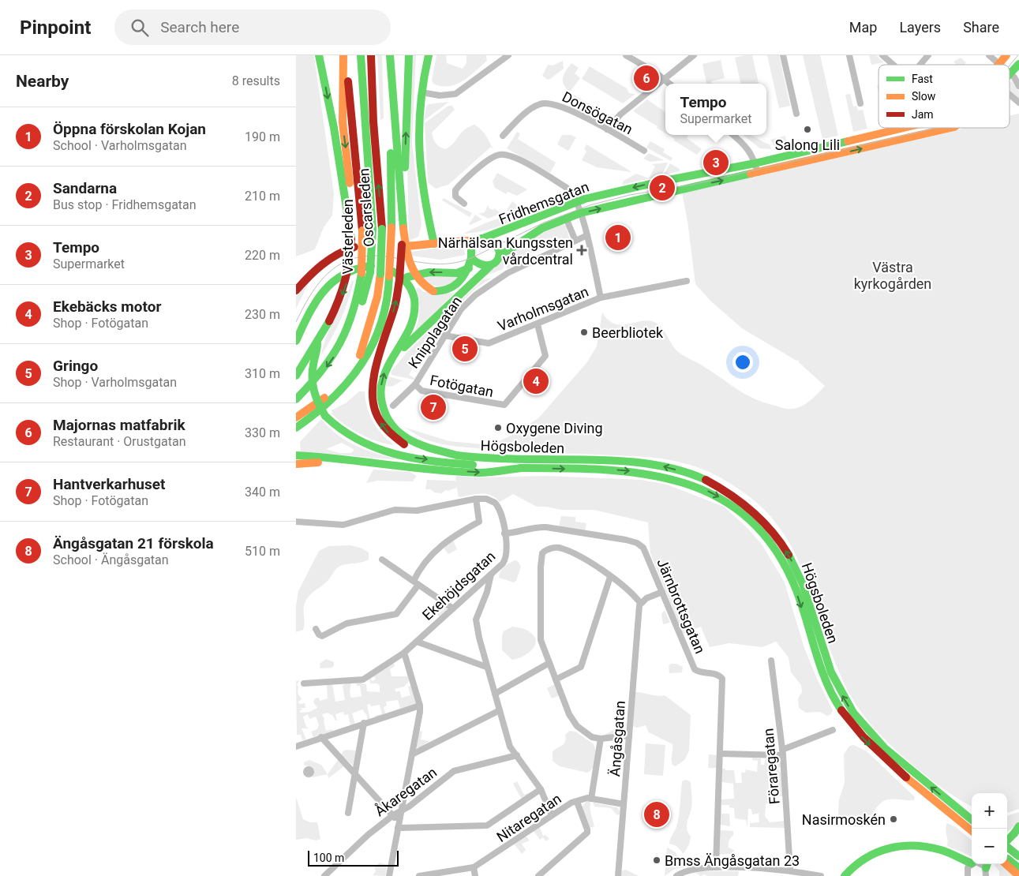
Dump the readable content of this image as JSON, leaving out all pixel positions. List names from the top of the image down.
{
  "streets": {
    "main road": [
      "Fridhemsgatan",
      "Oscarsleden",
      "Västerleden",
      "Högsboleden"
    ],
    "street": [
      "Donsögatan",
      "Varholmsgatan",
      "Knipplagatan",
      "Fotögatan",
      "Ekehöjdsgatan",
      "Järnbrottsgatan",
      "Ängåsgatan",
      "Föraregatan",
      "Åkaregatan",
      "Nitaregatan"
    ]
  },
  "crossings": [
    ["Fridhemsgatan", "Varholmsgatan"],
    ["Oscarsleden", "Västerleden"],
    ["Varholmsgatan", "Knipplagatan"],
    ["Varholmsgatan", "Fotögatan"],
    ["Knipplagatan", "Fotögatan"],
    ["Ekehöjdsgatan", "Järnbrottsgatan"],
    ["Ängåsgatan", "Nitaregatan"]
  ],
  "parks": ["Västra kyrkogården"],
  "places": {
    "other": [
      "Salong Lili",
      "Beerbliotek",
      "Oxygene Diving",
      "Nasirmoskén",
      "Bmss Ängåsgatan 23"
    ],
    "health": ["Närhälsan Kungssten vårdcentral"]
  },
  "legend": ["Fast", "Slow", "Jam"],
  "scale_bar": "100 m",
  "page": {
    "header": "Pinpoint",
    "search": "Search here",
    "nav": ["Map", "Layers", "Share"],
    "heading": ["Nearby", "8 results"],
    "pins": [
      "6",
      "3",
      "2",
      "1",
      "5",
      "4",
      "7",
      "8"
    ],
    "popup": ["Tempo", "Supermarket"],
    "list": [
      {
        "mark": "1",
        "name": "Öppna förskolan Kojan",
        "note": "School · Varholmsgatan",
        "value": "190 m"
      },
      {
        "mark": "2",
        "name": "Sandarna",
        "note": "Bus stop · Fridhemsgatan",
        "value": "210 m"
      },
      {
        "mark": "3",
        "name": "Tempo",
        "note": "Supermarket",
        "value": "220 m"
      },
      {
        "mark": "4",
        "name": "Ekebäcks motor",
        "note": "Shop · Fotögatan",
        "value": "230 m"
      },
      {
        "mark": "5",
        "name": "Gringo",
        "note": "Shop · Varholmsgatan",
        "value": "310 m"
      },
      {
        "mark": "6",
        "name": "Majornas matfabrik",
        "note": "Restaurant · Orustgatan",
        "value": "330 m"
      },
      {
        "mark": "7",
        "name": "Hantverkarhuset",
        "note": "Shop · Fotögatan",
        "value": "340 m"
      },
      {
        "mark": "8",
        "name": "Ängåsgatan 21 förskola",
        "note": "School · Ängåsgatan",
        "value": "510 m"
      }
    ],
    "map_buttons": ["+", "−"],
    "scale": "100 m"
  }
}
